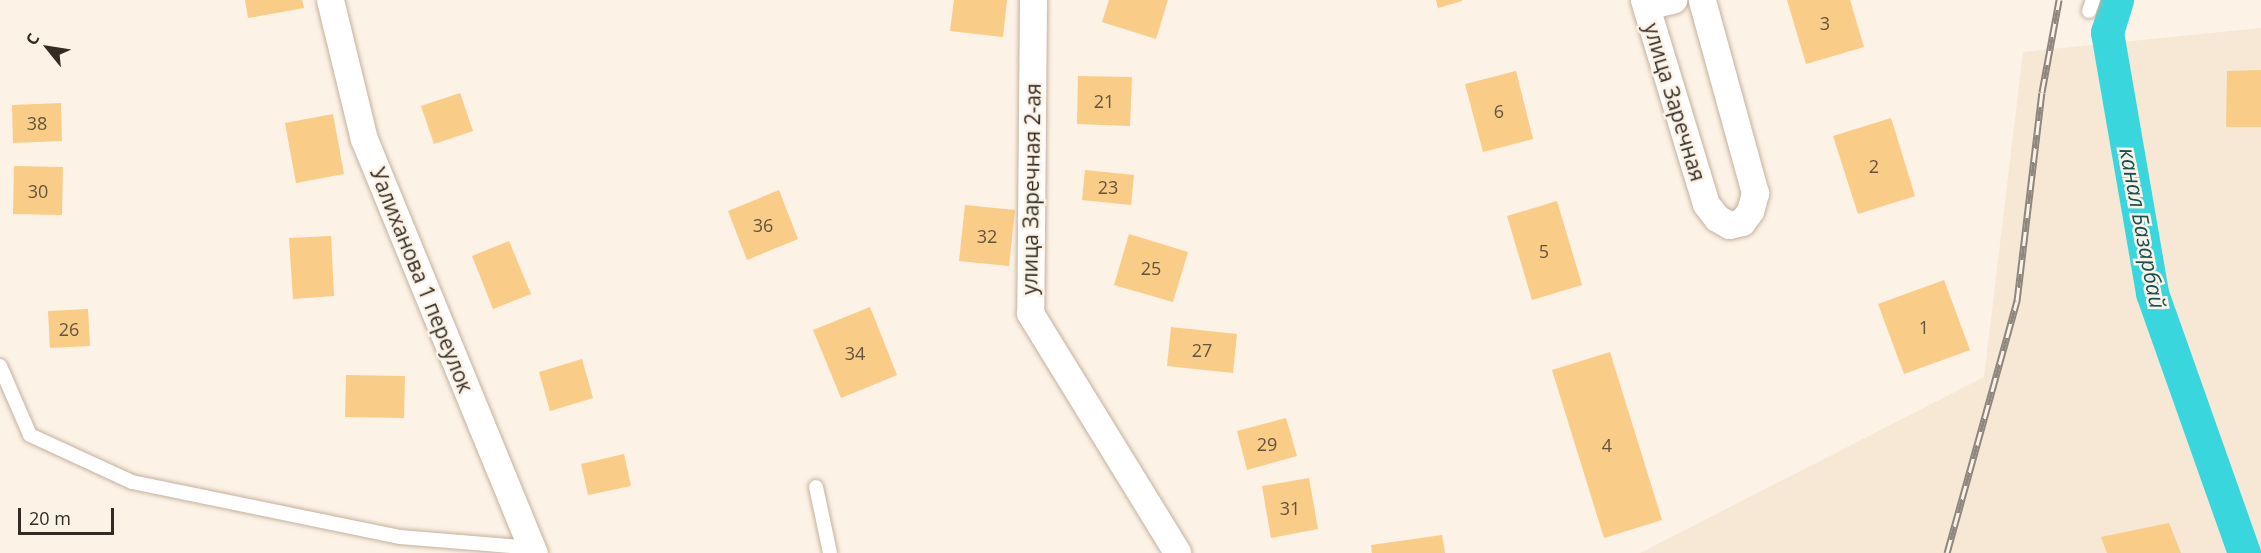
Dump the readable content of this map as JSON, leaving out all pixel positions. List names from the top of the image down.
{
  "streets": {
    "street": ["улица Заречная", "улица Заречная 2-ая", "Уалиханова 1 переулок"]
  },
  "water": ["канал Базарбай"],
  "house_numbers": [
    "3",
    "21",
    "6",
    "38",
    "2",
    "23",
    "30",
    "36",
    "32",
    "5",
    "25",
    "1",
    "26",
    "27",
    "34",
    "29",
    "4",
    "31"
  ],
  "scale_bar": "20 m",
  "north": "top left"
}
